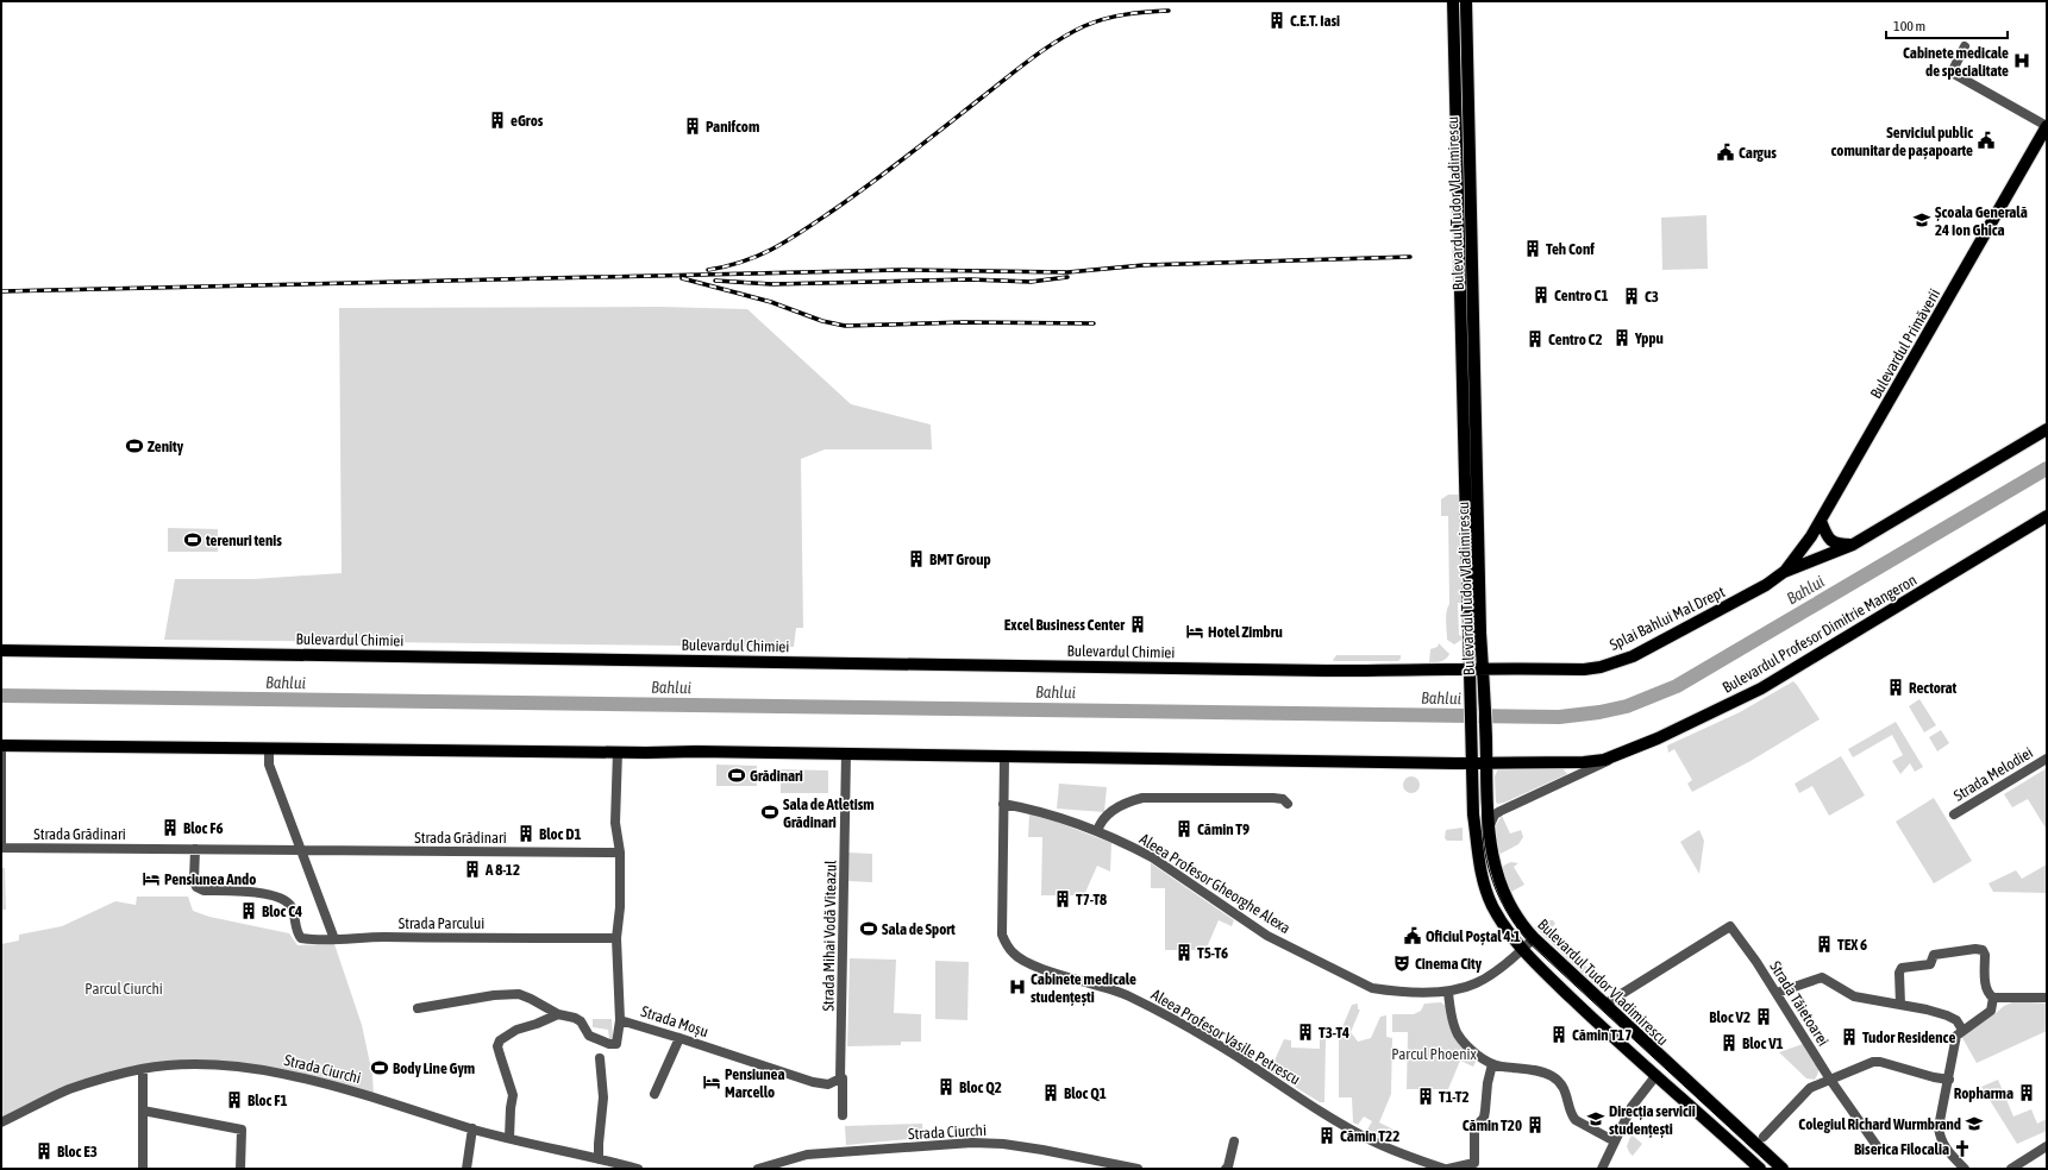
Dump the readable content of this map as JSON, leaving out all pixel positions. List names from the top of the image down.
{
  "streets": {
    "main road": [
      "Bulevardul Tudor Vladimirescu",
      "Bulevardul Primăverii",
      "Splai Bahlui Mal Drept",
      "Bulevardul Profesor Dimitrie Mangeron",
      "Bulevardul Chimiei"
    ],
    "street": [
      "Strada Melodiei",
      "Strada Grădinari",
      "Aleea Profesor Gheorghe Alexa",
      "Strada Parcului",
      "Strada Mihai Vodă Viteazul",
      "Strada Tăietoarei",
      "Strada Moșu",
      "Aleea Profesor Vasile Petrescu",
      "Strada Ciurchi"
    ]
  },
  "crossings": [
    ["Bulevardul Tudor Vladimirescu", "Splai Bahlui Mal Drept"],
    ["Bulevardul Tudor Vladimirescu", "Bulevardul Profesor Dimitrie Mangeron"],
    ["Bulevardul Tudor Vladimirescu", "Bulevardul Chimiei"],
    ["Bulevardul Tudor Vladimirescu", "Aleea Profesor Gheorghe Alexa"],
    ["Bulevardul Tudor Vladimirescu", "Strada Tăietoarei"],
    ["Bulevardul Primăverii", "Splai Bahlui Mal Drept"],
    ["Splai Bahlui Mal Drept", "Bulevardul Chimiei"],
    ["Bulevardul Profesor Dimitrie Mangeron", "Aleea Profesor Vasile Petrescu"],
    ["Strada Grădinari", "Strada Parcului"],
    ["Aleea Profesor Gheorghe Alexa", "Aleea Profesor Vasile Petrescu"],
    ["Strada Mihai Vodă Viteazul", "Strada Moșu"]
  ],
  "water": ["Bahlui"],
  "parks": ["Parcul Ciurchi", "Parcul Phoenix"],
  "places": {
    "building": [
      "C.E.T. Iasi",
      "eGros",
      "Panifcom",
      "Teh Conf",
      "Centro C1",
      "C3",
      "Yppu",
      "Centro C2",
      "BMT Group",
      "Excel Business Center",
      "Rectorat",
      "Bloc F6",
      "Cămin T9",
      "Bloc D1",
      "A 8-12",
      "T7-T8",
      "Bloc C4",
      "TEX 6",
      "T5-T6",
      "Bloc V2",
      "T3-T4",
      "Cămin T17",
      "Tudor Residence",
      "Bloc V1",
      "Bloc Q2",
      "Bloc Q1",
      "Ropharma",
      "T1-T2",
      "Bloc F1",
      "Cămin T20",
      "Cămin T22",
      "Bloc E3"
    ],
    "hospital": ["Cabinete medicale de specialitate", "Cabinete medicale studențești"],
    "public building": ["Serviciul public comunitar de pașapoarte", "Cargus", "Oficiul Poștal 4.1"],
    "school or university": ["Școala Generală 24 Ion Ghica", "Direcția servicii studențești", "Colegiul Richard Wurmbrand"],
    "sports": [
      "Zenity",
      "terenuri tenis",
      "Grădinari",
      "Sala de Atletism Grădinari",
      "Sala de Sport",
      "Body Line Gym"
    ],
    "hotel": ["Hotel Zimbru", "Pensiunea Ando", "Pensiunea Marcello"],
    "theatre": ["Cinema City"],
    "church": ["Biserica Filocalia"]
  },
  "scale_bar": "100 m"
}
